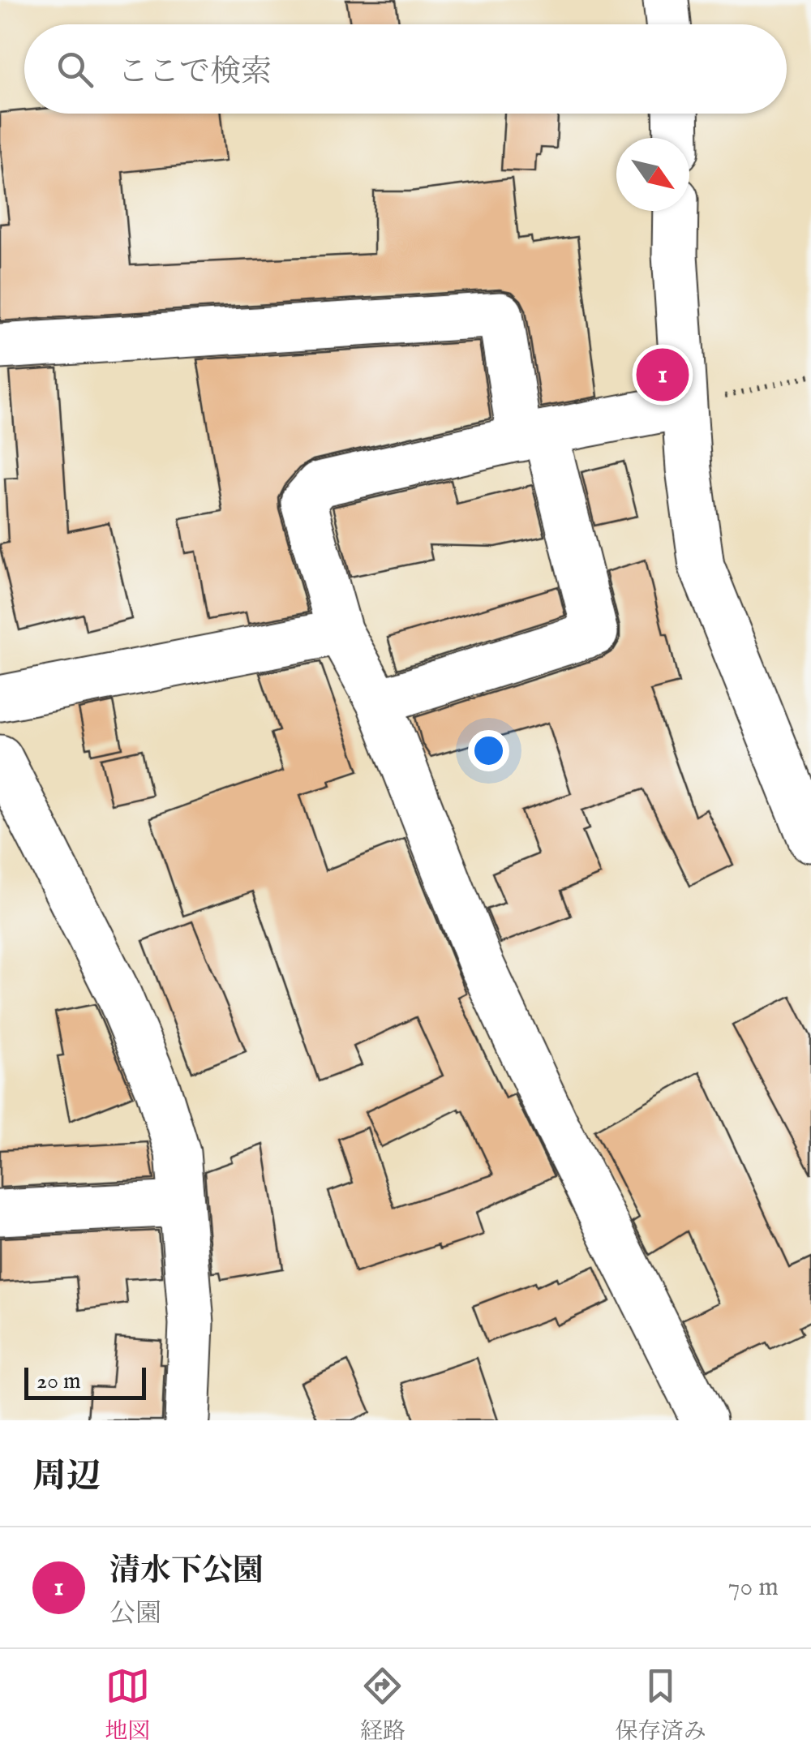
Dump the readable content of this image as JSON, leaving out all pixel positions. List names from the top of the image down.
{
  "scale_bar": "20 m",
  "north": "bottom right",
  "page": {
    "search": "ここで検索",
    "pins": "1",
    "scale": "20 m",
    "heading": "周辺",
    "list": [
      {
        "mark": "1",
        "name": "清水下公園",
        "note": "公園",
        "value": "70 m"
      }
    ],
    "nav": ["地図", "経路", "保存済み"]
  }
}
